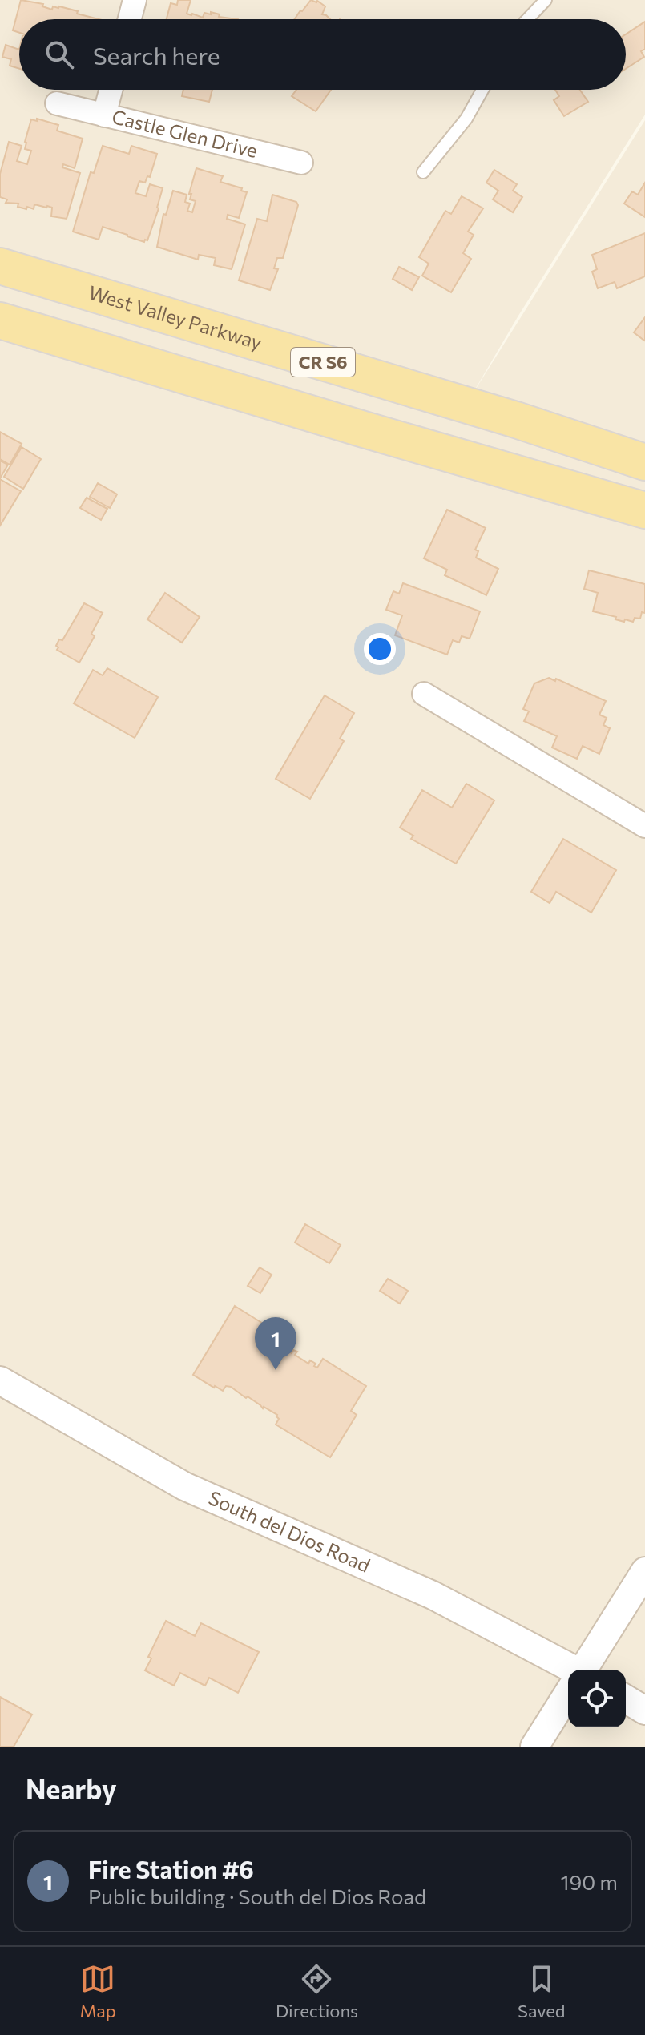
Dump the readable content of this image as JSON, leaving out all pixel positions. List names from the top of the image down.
{
  "streets": {
    "main road": ["West Valley Parkway", "CR S6"],
    "street": ["Castle Glen Drive", "South del Dios Road"]
  },
  "page": {
    "search": "Search here",
    "pins": "1",
    "heading": "Nearby",
    "list": [
      {
        "mark": "1",
        "name": "Fire Station #6",
        "note": "Public building · South del Dios Road",
        "value": "190 m"
      }
    ],
    "nav": ["Map", "Directions", "Saved"]
  }
}
